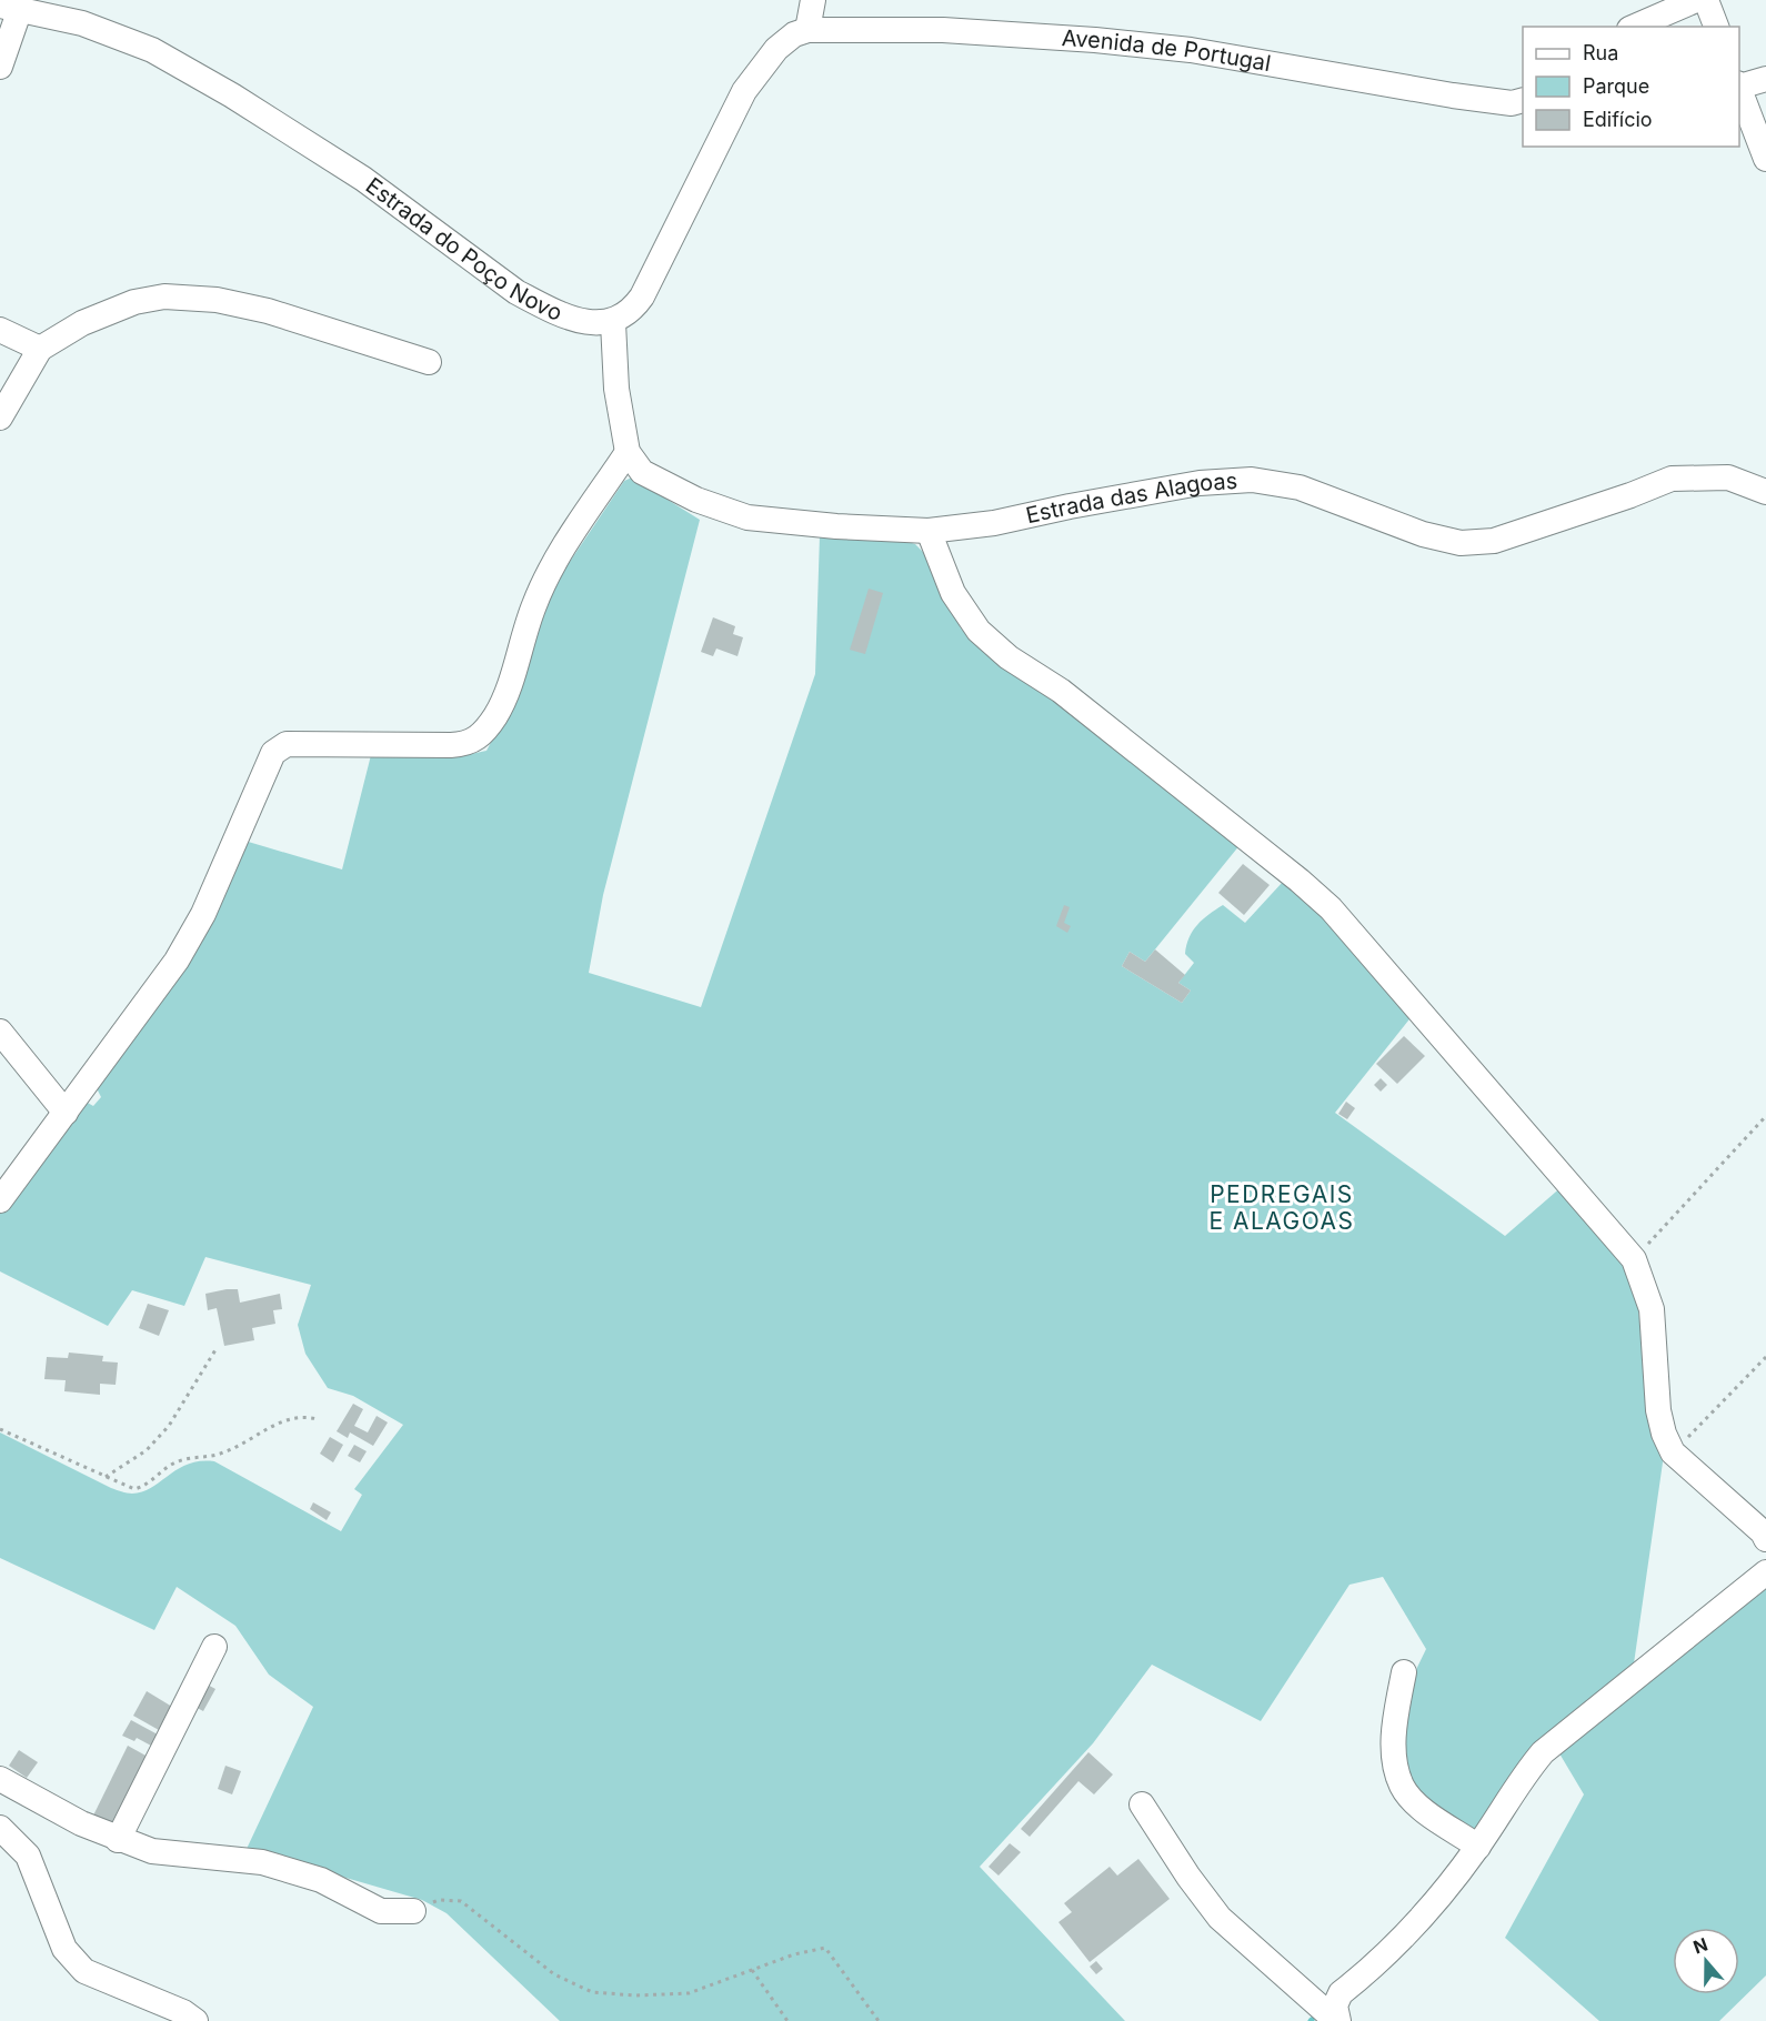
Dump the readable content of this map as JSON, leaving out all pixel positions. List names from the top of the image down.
{
  "streets": {
    "street": ["Avenida de Portugal", "Estrada do Poço Novo", "Estrada das Alagoas"]
  },
  "districts": ["PEDREGAIS E ALAGOAS"],
  "legend": ["Rua", "Parque", "Edifício"],
  "north": "top"
}
